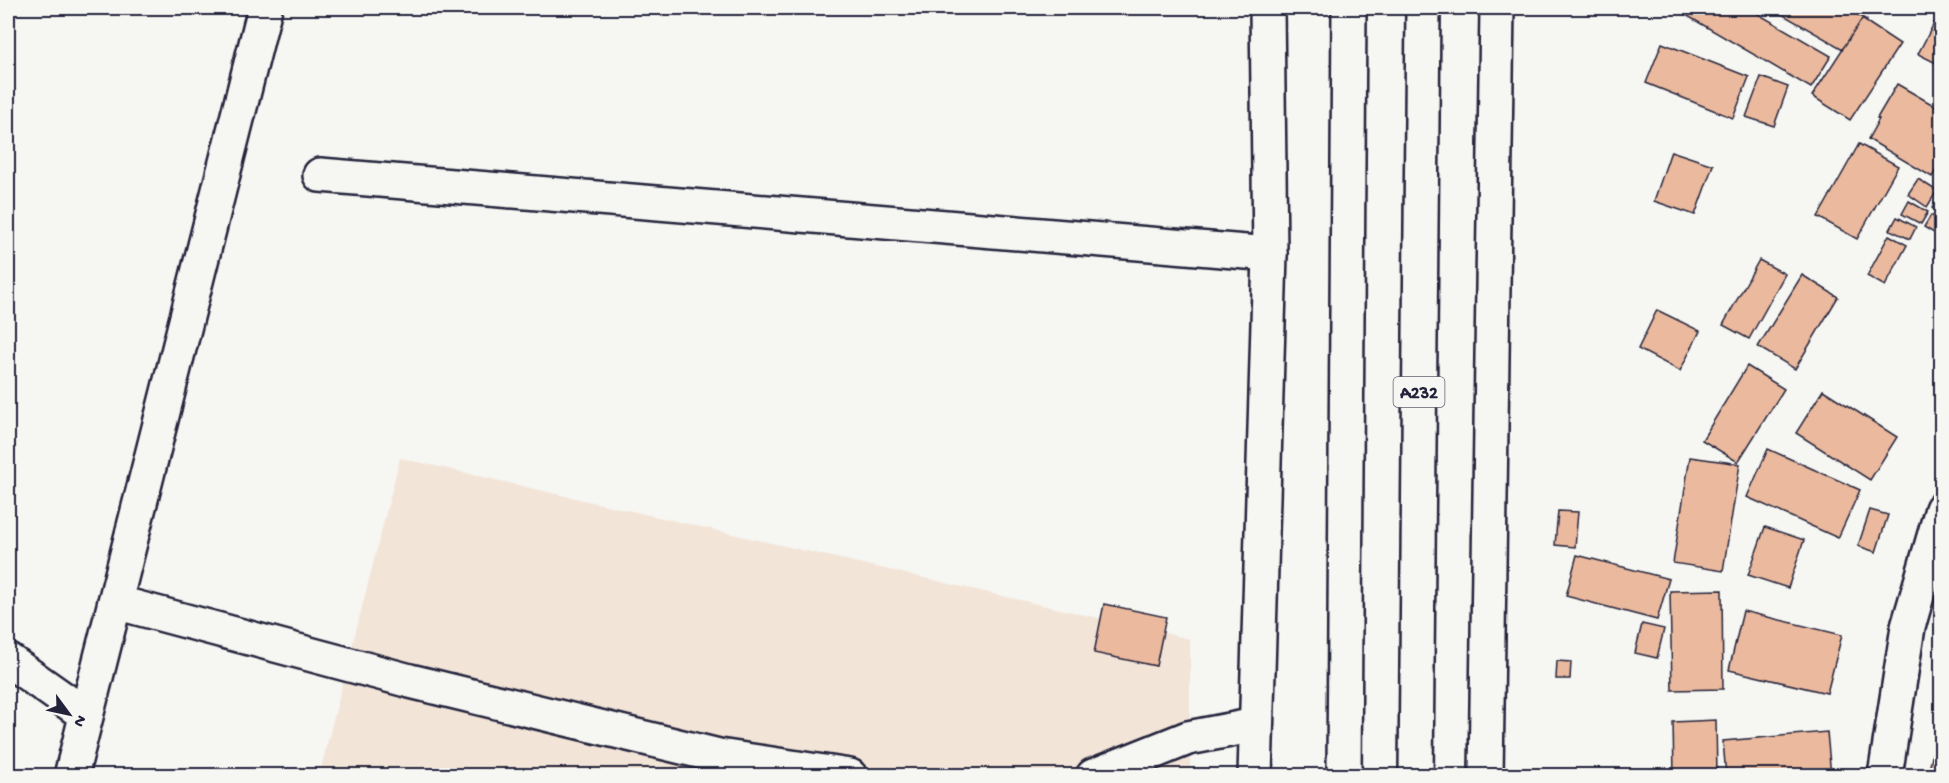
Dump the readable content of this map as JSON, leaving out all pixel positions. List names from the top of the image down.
{
  "streets": {
    "main road": ["A232"]
  },
  "north": "bottom right"
}
